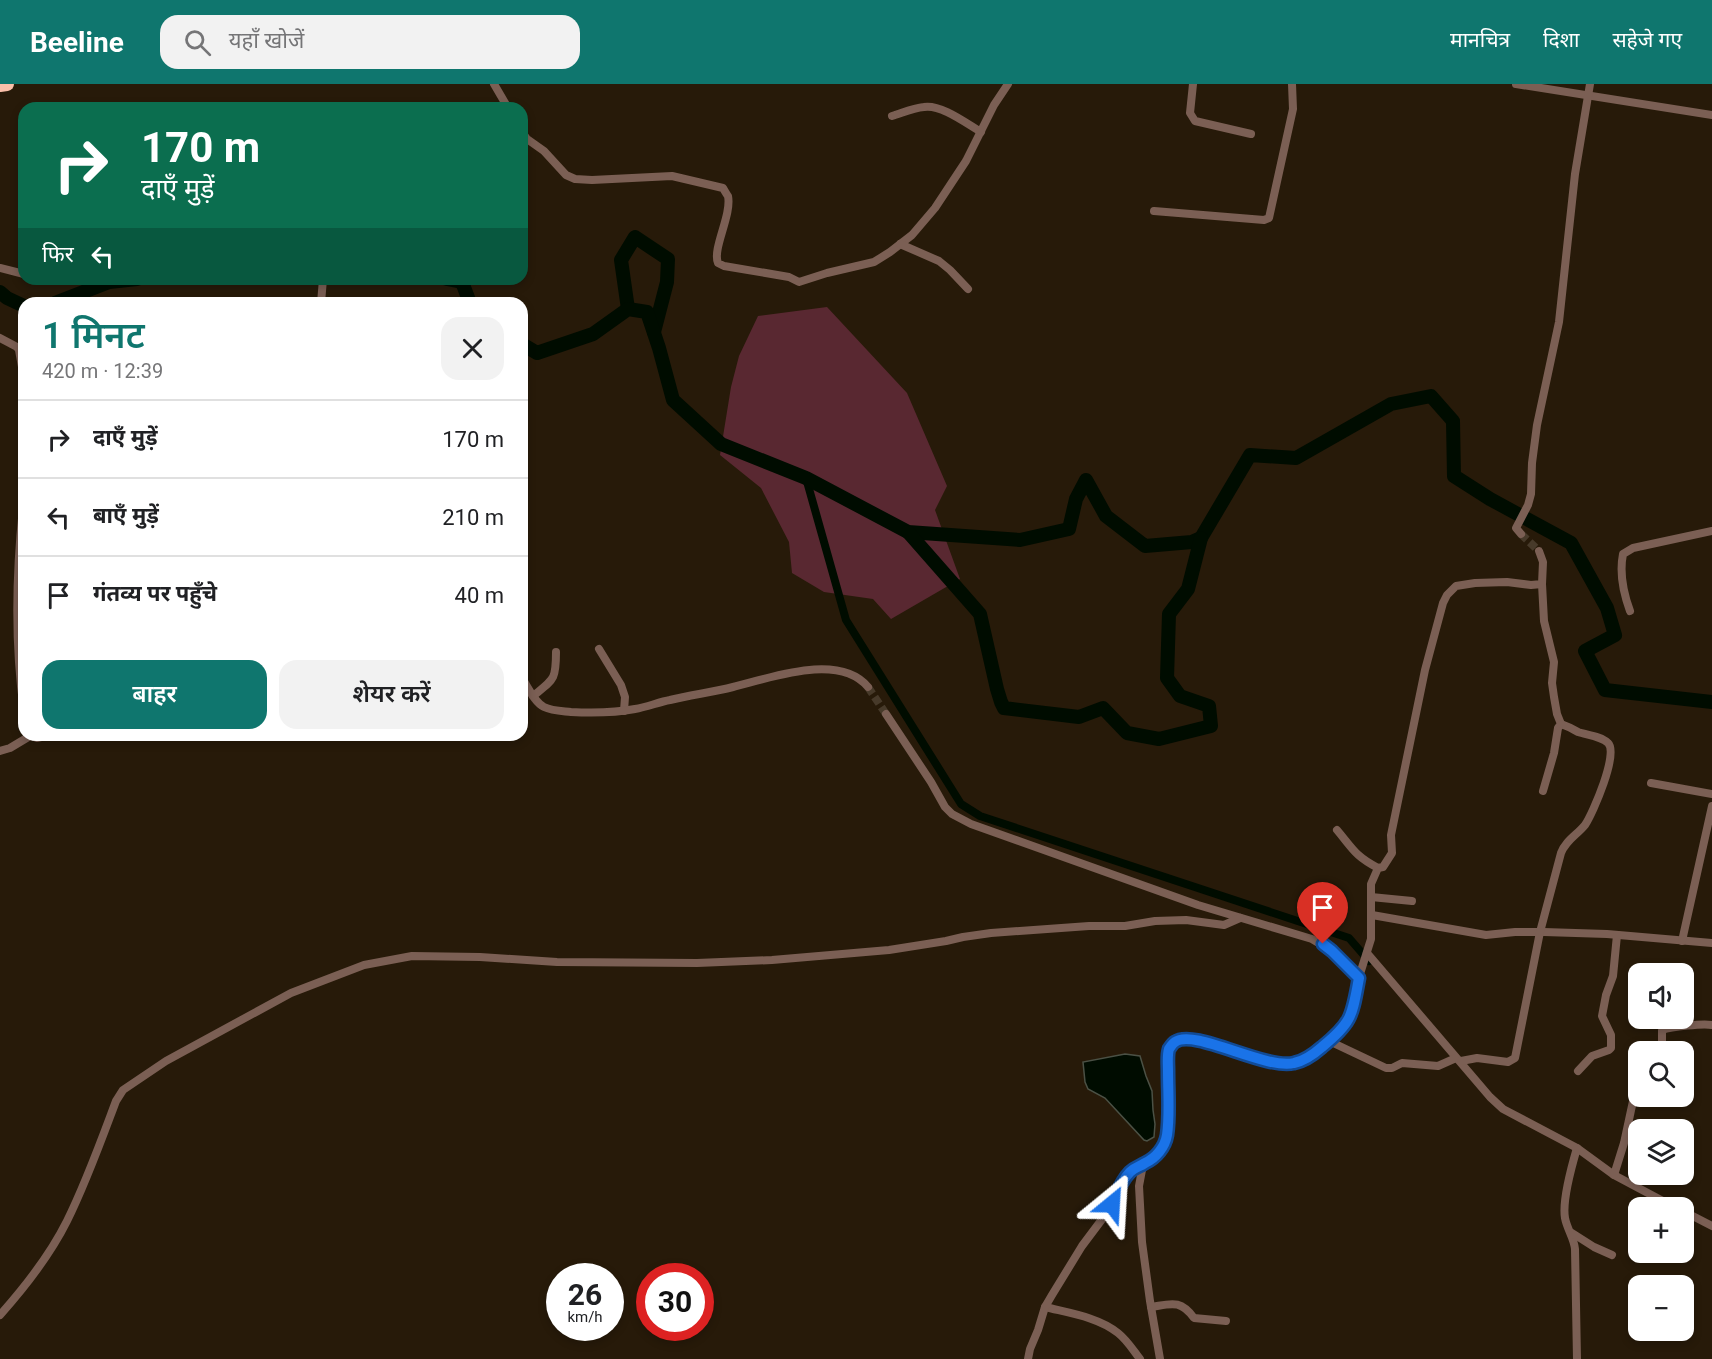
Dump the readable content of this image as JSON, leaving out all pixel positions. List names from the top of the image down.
{
  "page": {
    "header": "Beeline",
    "search": "यहाँ खोजें",
    "nav": ["मानचित्र", "दिशा", "सहेजे गए"],
    "turn": ["170 m", "दाएँ मुड़ें"],
    "then": "फिर",
    "heading": ["1 मिनट", "420 m · 12:39"],
    "list": [
      {
        "name": "दाएँ मुड़ें",
        "value": "170 m"
      },
      {
        "name": "बाएँ मुड़ें",
        "value": "210 m"
      },
      {
        "name": "गंतव्य पर पहुँचे",
        "value": "40 m"
      }
    ],
    "buttons": ["बाहर", "शेयर करें"],
    "map_buttons": ["+", "−"],
    "speed": "26 km/h",
    "limit": "30"
  }
}
